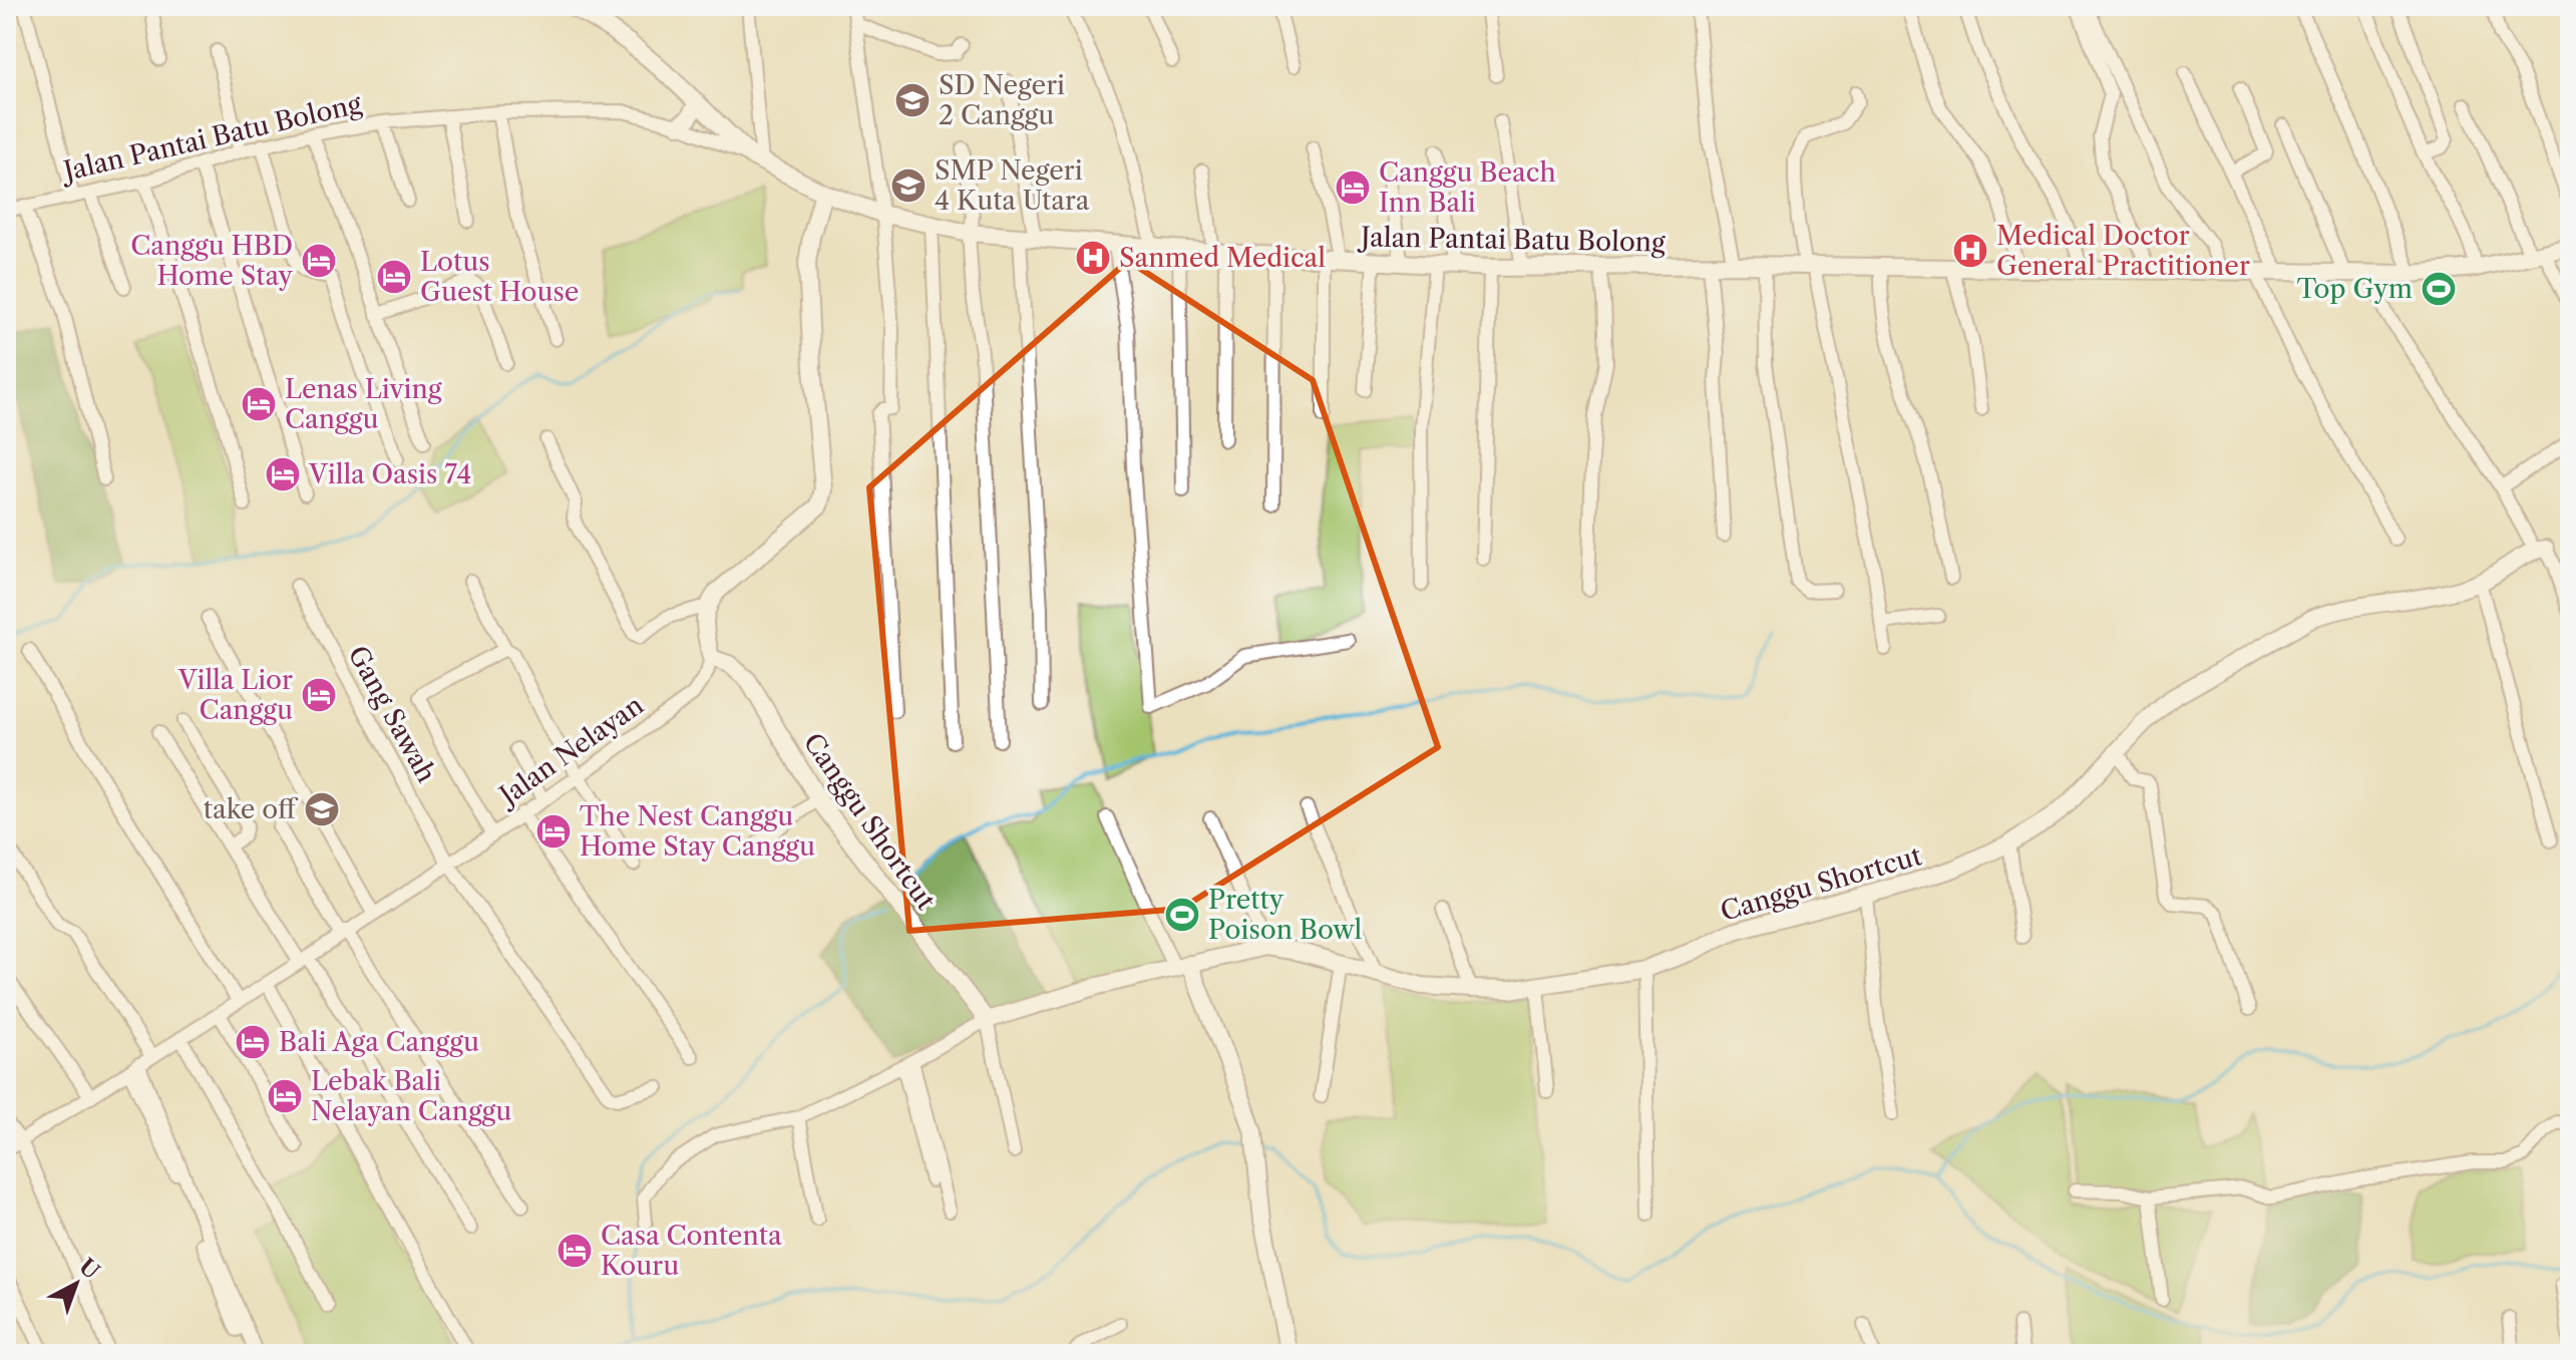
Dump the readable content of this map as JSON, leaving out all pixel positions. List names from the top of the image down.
{
  "streets": {
    "street": [
      "Jalan Pantai Batu Bolong",
      "Gang Sawah",
      "Jalan Nelayan",
      "Canggu Shortcut"
    ]
  },
  "crossings": [
    ["Gang Sawah", "Jalan Nelayan"],
    ["Jalan Nelayan", "Canggu Shortcut"]
  ],
  "places": {
    "school or university": ["SD Negeri 2 Canggu", "SMP Negeri 4 Kuta Utara", "take off"],
    "hotel": [
      "Canggu Beach Inn Bali",
      "Canggu HBD Home Stay",
      "Lotus Guest House",
      "Lenas Living Canggu",
      "Villa Oasis 74",
      "Villa Lior Canggu",
      "The Nest Canggu Home Stay Canggu",
      "Bali Aga Canggu",
      "Lebak Bali Nelayan Canggu",
      "Casa Contenta Kouru"
    ],
    "hospital": ["Medical Doctor General Practitioner", "Sanmed Medical"],
    "sports": ["Top Gym", "Pretty Poison Bowl"]
  },
  "north": "top right"
}
